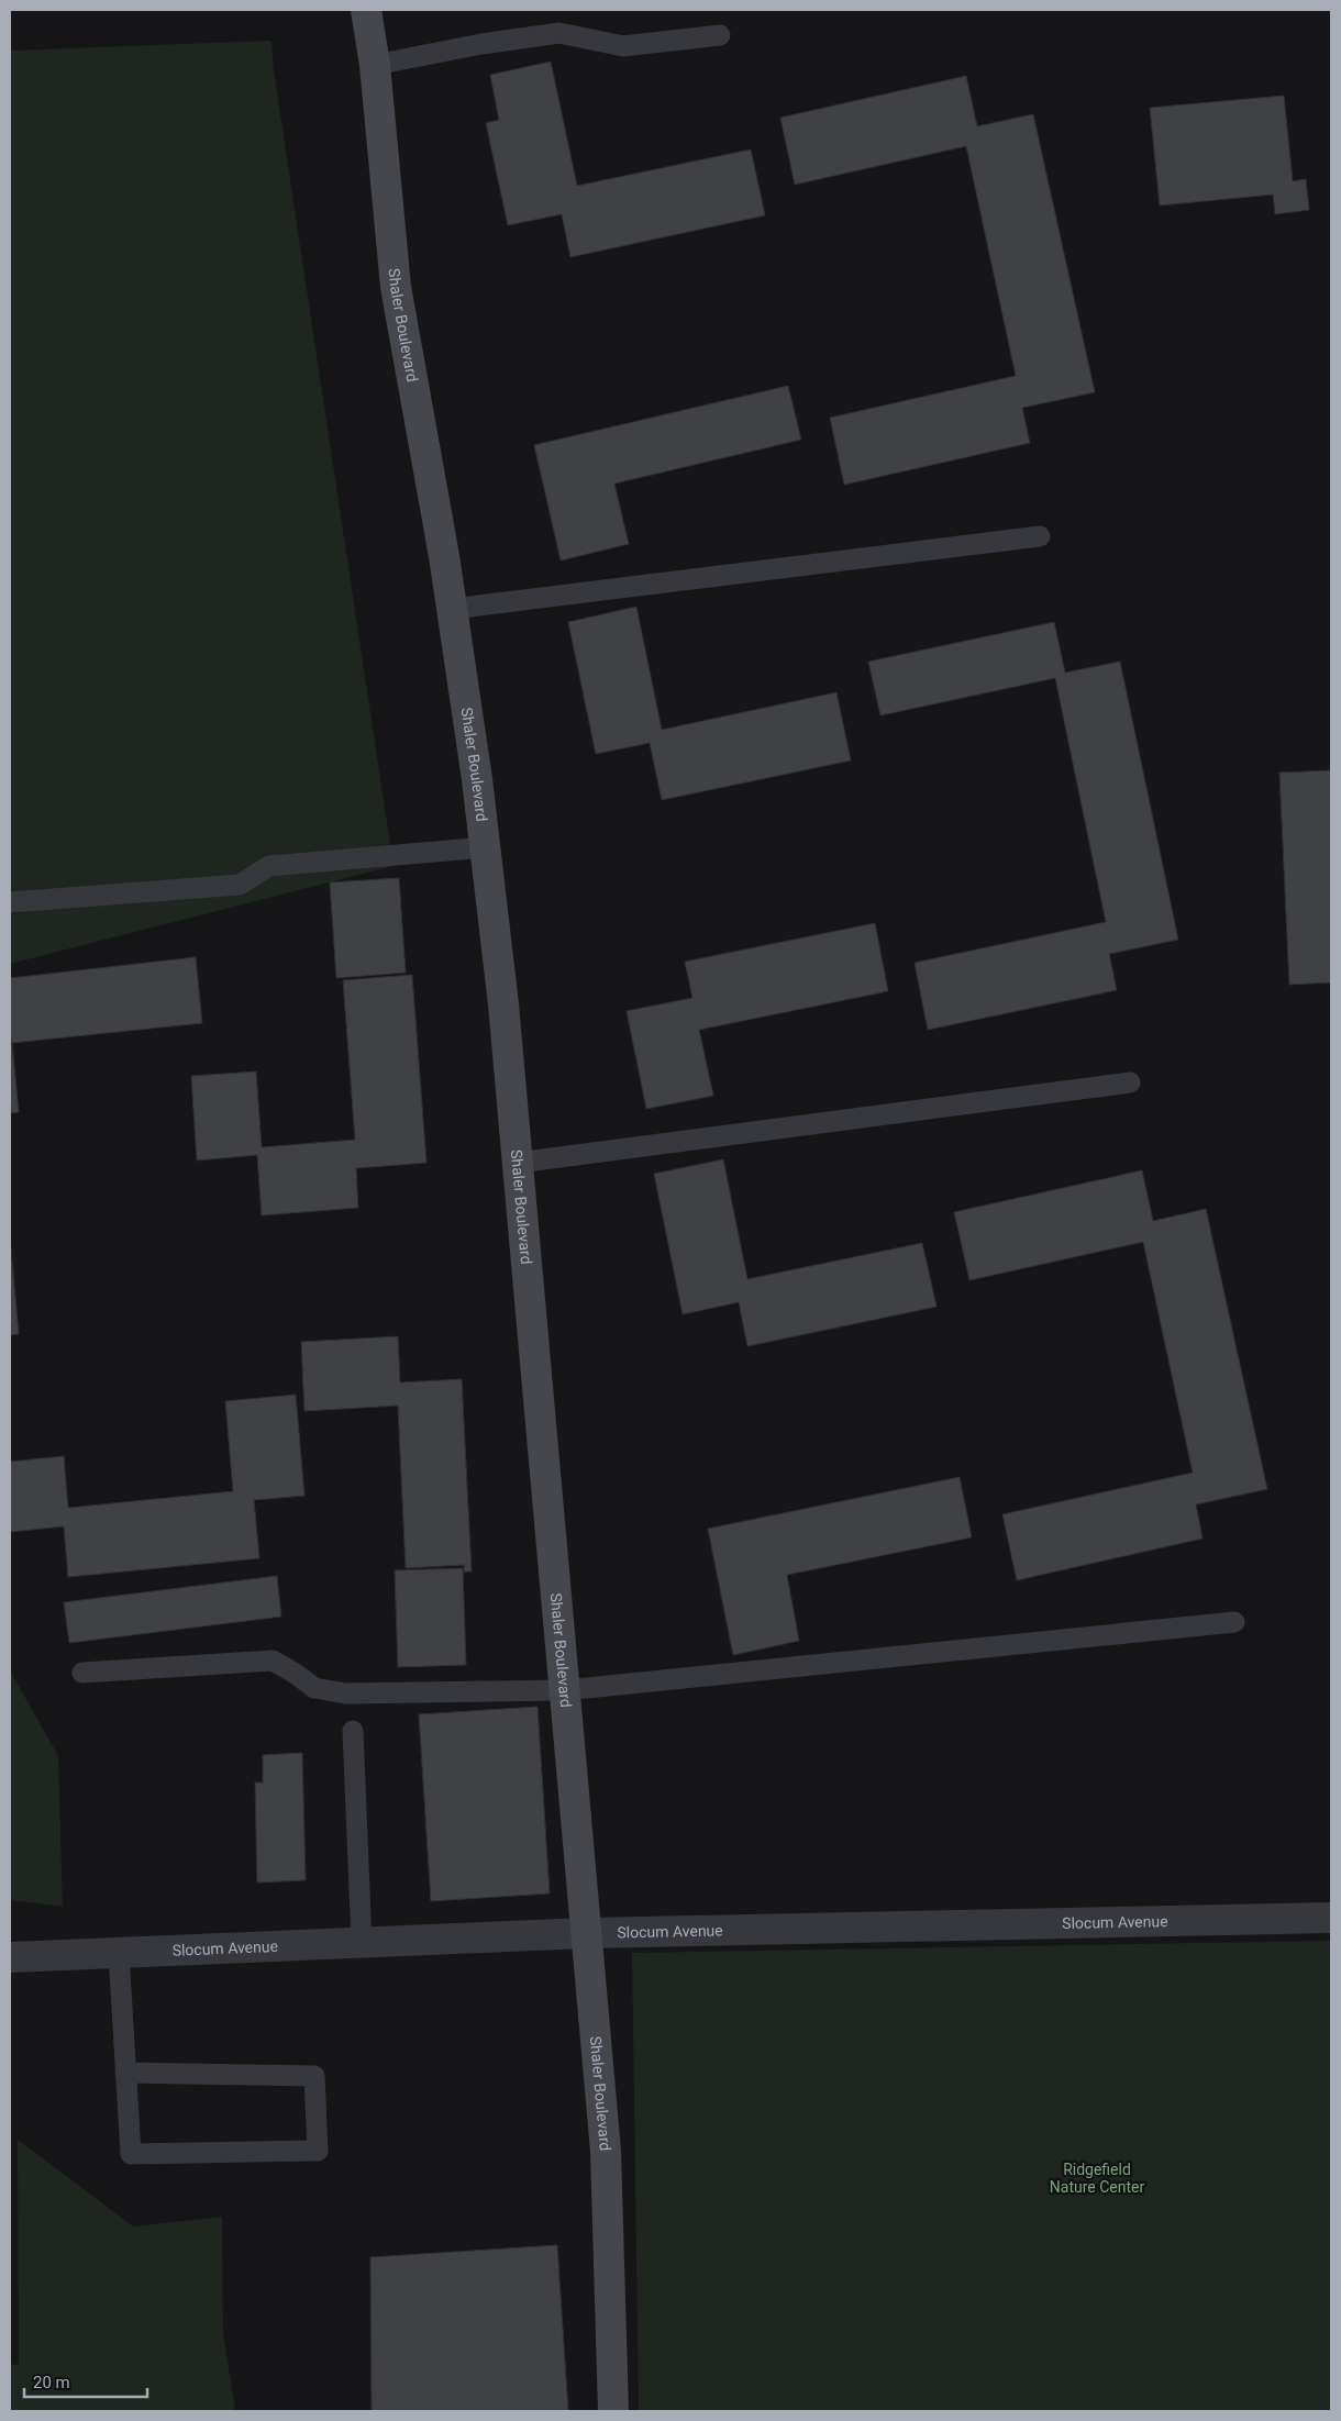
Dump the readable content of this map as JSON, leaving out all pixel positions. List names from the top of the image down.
{
  "streets": {
    "street": ["Shaler Boulevard", "Slocum Avenue"]
  },
  "crossings": [
    ["Shaler Boulevard", "Slocum Avenue"]
  ],
  "parks": ["Ridgefield Nature Center"],
  "scale_bar": "20 m"
}
